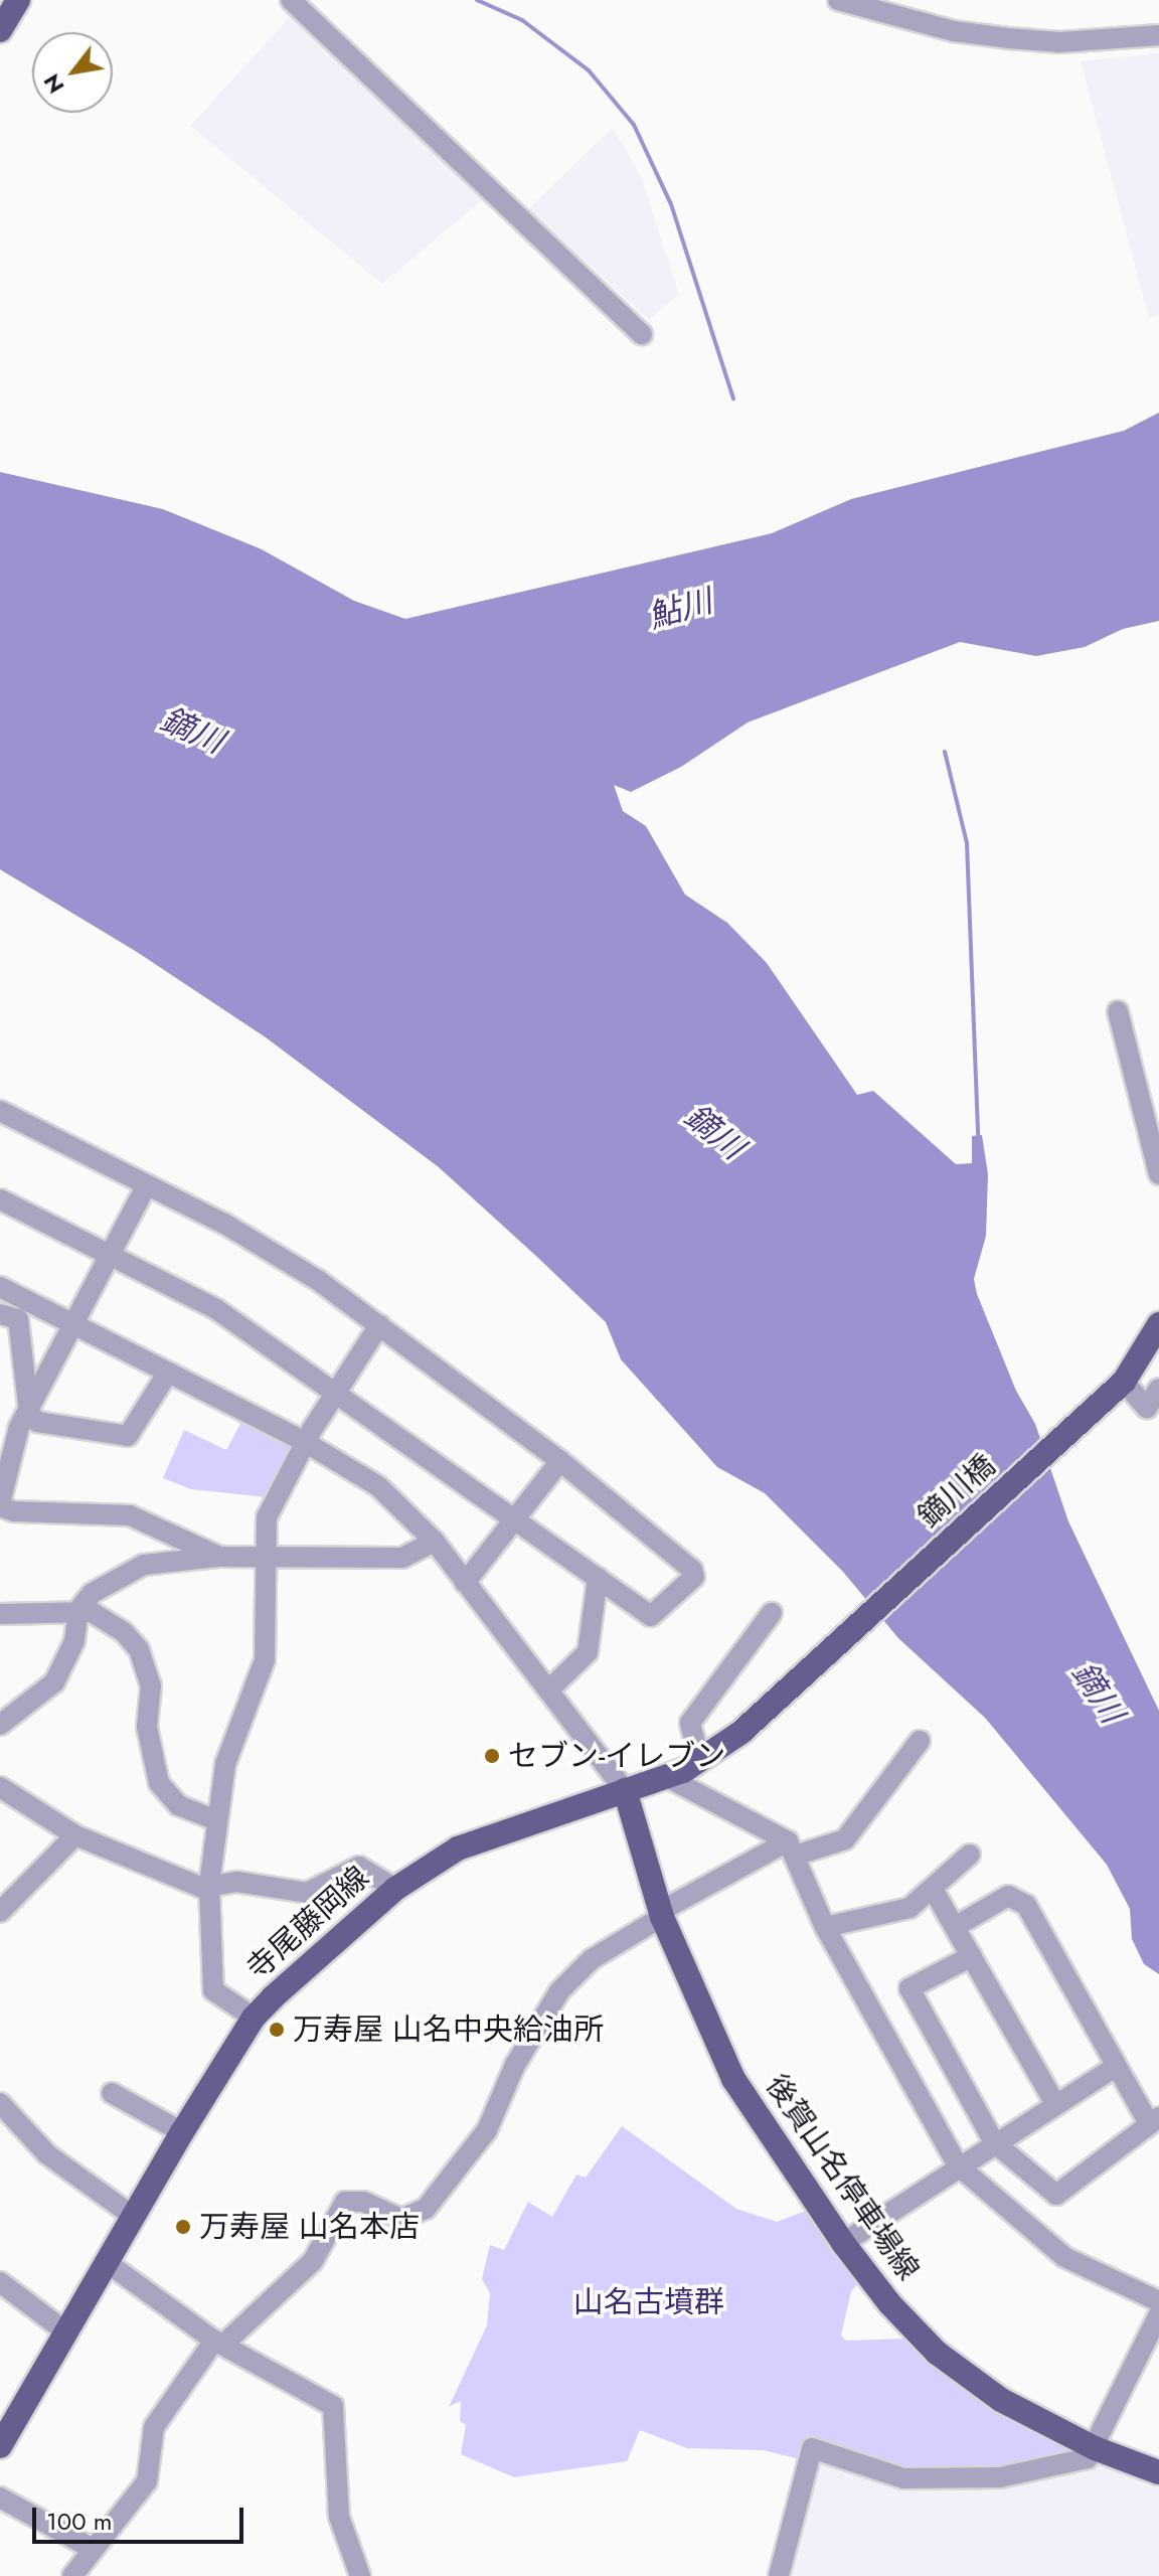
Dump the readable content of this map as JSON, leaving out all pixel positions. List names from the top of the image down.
{
  "streets": {
    "main road": ["鏑川橋", "寺尾藤岡線", "後賀山名停車場線"]
  },
  "crossings": [
    ["鏑川橋", "寺尾藤岡線"],
    ["寺尾藤岡線", "後賀山名停車場線"]
  ],
  "water": ["鮎川", "鏑川"],
  "parks": ["山名古墳群"],
  "places": ["セブン-イレブン", "万寿屋 山名中央給油所", "万寿屋 山名本店"],
  "scale_bar": "100 m",
  "north": "bottom left"
}
